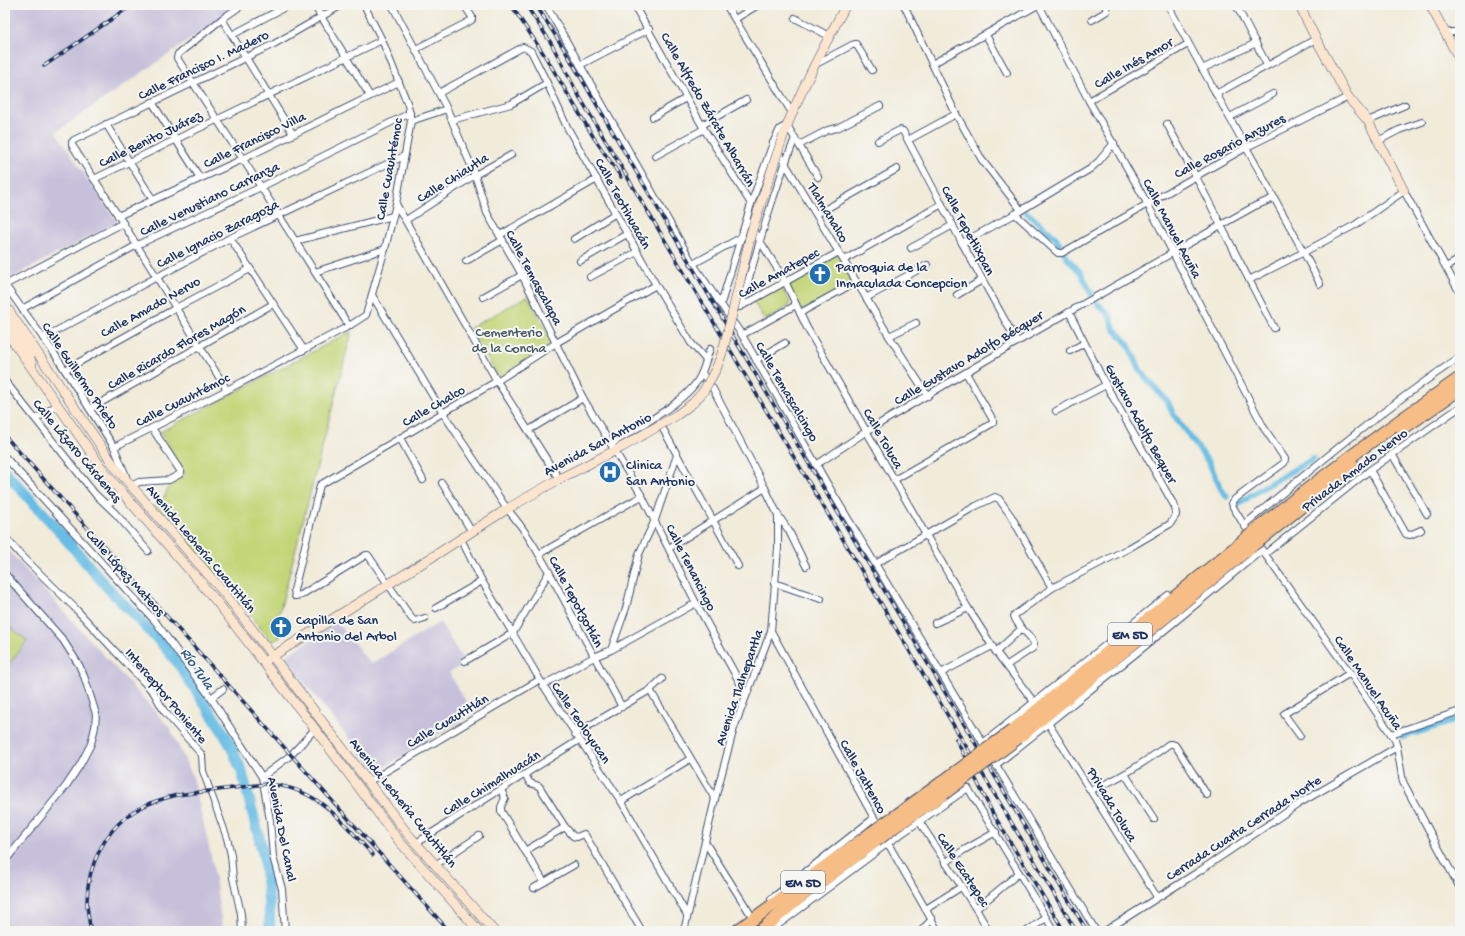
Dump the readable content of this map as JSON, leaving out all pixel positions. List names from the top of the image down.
{
  "streets": {
    "highway": ["EM 5D"],
    "main road": ["Avenida San Antonio", "Avenida Lecheria Cuautitlán"],
    "street": [
      "Calle Inés Amor",
      "Calle Francisco I. Madero",
      "Calle Alfredo Zárate Albarrán",
      "Calle Benito Juárez",
      "Calle Francisco Villa",
      "Calle Rosario Anzures",
      "Calle Cuauhtémoc",
      "Calle Chiautla",
      "Calle Venustiano Carranza",
      "Calle Teotihuacán",
      "Tlalmanalco",
      "Calle Manuel Acuña",
      "Calle Tepetlixpan",
      "Calle Ignacio Zaragoza",
      "Calle Amatepec",
      "Calle Temascalapa",
      "Calle Amado Nervo",
      "Calle Ricardo Flores Magón",
      "Calle Gustavo Adolfo Bécquer",
      "Calle Guillermo Prieto",
      "Calle Temascalcingo",
      "Calle Chalco",
      "Gustavo Adolfo Bequer",
      "Calle Toluca",
      "Calle Lázaro Cárdenas",
      "Privada Amado Nervo",
      "Calle Tenancingo",
      "Calle López Mateos",
      "Calle Tepotzotlán",
      "Avenida Tlalnepantla",
      "Interceptor Poniente",
      "Calle Cuautitlán",
      "Calle Teoloyucan",
      "Calle Jaltenco",
      "Calle Chimalhuacán",
      "Privada Toluca",
      "Cerrada Cuarta Cerrada Norte",
      "Avenida Del Canal",
      "Calle Ecatepec"
    ]
  },
  "crossings": [
    ["Calle Inés Amor", "Calle Manuel Acuña"],
    ["Calle Francisco I. Madero", "Calle Benito Juárez"],
    ["Calle Alfredo Zárate Albarrán", "Avenida San Antonio"],
    ["Calle Francisco Villa", "Calle Cuauhtémoc"],
    ["Calle Rosario Anzures", "Calle Manuel Acuña"],
    ["Calle Cuauhtémoc", "Calle Venustiano Carranza"],
    ["Calle Cuauhtémoc", "Calle Ignacio Zaragoza"],
    ["Calle Cuauhtémoc", "Calle Guillermo Prieto"],
    ["Calle Chiautla", "Calle Temascalapa"],
    ["Calle Venustiano Carranza", "Calle Guillermo Prieto"],
    ["Calle Teotihuacán", "Calle Temascalapa"],
    ["Calle Teotihuacán", "Calle Chalco"],
    ["Calle Teotihuacán", "Avenida San Antonio"],
    ["Tlalmanalco", "Calle Amatepec"],
    ["Tlalmanalco", "Calle Gustavo Adolfo Bécquer"],
    ["Tlalmanalco", "Avenida San Antonio"],
    ["Calle Manuel Acuña", "Calle Gustavo Adolfo Bécquer"],
    ["Calle Manuel Acuña", "Privada Amado Nervo"],
    ["Calle Manuel Acuña", "EM 5D"],
    ["Calle Manuel Acuña", "Cerrada Cuarta Cerrada Norte"],
    ["Calle Tepetlixpan", "Calle Gustavo Adolfo Bécquer"],
    ["Calle Ignacio Zaragoza", "Calle Guillermo Prieto"],
    ["Calle Amatepec", "Calle Temascalcingo"],
    ["Calle Amatepec", "Calle Toluca"],
    ["Calle Temascalapa", "Calle Chalco"],
    ["Calle Temascalapa", "Avenida San Antonio"],
    ["Calle Temascalapa", "Calle Tenancingo"],
    ["Calle Amado Nervo", "Calle Guillermo Prieto"],
    ["Calle Ricardo Flores Magón", "Calle Guillermo Prieto"],
    ["Calle Gustavo Adolfo Bécquer", "Calle Temascalcingo"],
    ["Calle Gustavo Adolfo Bécquer", "Gustavo Adolfo Bequer"],
    ["Calle Gustavo Adolfo Bécquer", "Calle Toluca"],
    ["Calle Guillermo Prieto", "Avenida Lecheria Cuautitlán"],
    ["Calle Temascalcingo", "Avenida San Antonio"],
    ["Calle Chalco", "Avenida San Antonio"],
    ["Calle Toluca", "Avenida San Antonio"],
    ["Avenida San Antonio", "Avenida Lecheria Cuautitlán"],
    ["Avenida San Antonio", "Calle Tenancingo"],
    ["Avenida San Antonio", "Calle Tepotzotlán"],
    ["Avenida San Antonio", "Avenida Tlalnepantla"],
    ["Avenida San Antonio", "Calle Teoloyucan"],
    ["Privada Amado Nervo", "EM 5D"],
    ["Avenida Lecheria Cuautitlán", "Calle Cuautitlán"],
    ["Avenida Lecheria Cuautitlán", "Calle Chimalhuacán"],
    ["Calle Tenancingo", "Avenida Tlalnepantla"],
    ["Calle Tenancingo", "Calle Cuautitlán"],
    ["Calle López Mateos", "Avenida Del Canal"],
    ["Calle Tepotzotlán", "Calle Cuautitlán"],
    ["EM 5D", "Calle Jaltenco"],
    ["Avenida Tlalnepantla", "Calle Teoloyucan"],
    ["Avenida Tlalnepantla", "Calle Jaltenco"],
    ["Calle Cuautitlán", "Calle Teoloyucan"],
    ["Calle Teoloyucan", "Calle Chimalhuacán"],
    ["Privada Toluca", "Cerrada Cuarta Cerrada Norte"]
  ],
  "water": ["Río Tula"],
  "parks": ["Cementerio de la Concha"],
  "places": {
    "church": ["Parroquia de la Inmaculada Concepcion", "Capilla de San Antonio del Arbol"],
    "hospital": ["Clinica San Antonio"]
  }
}
